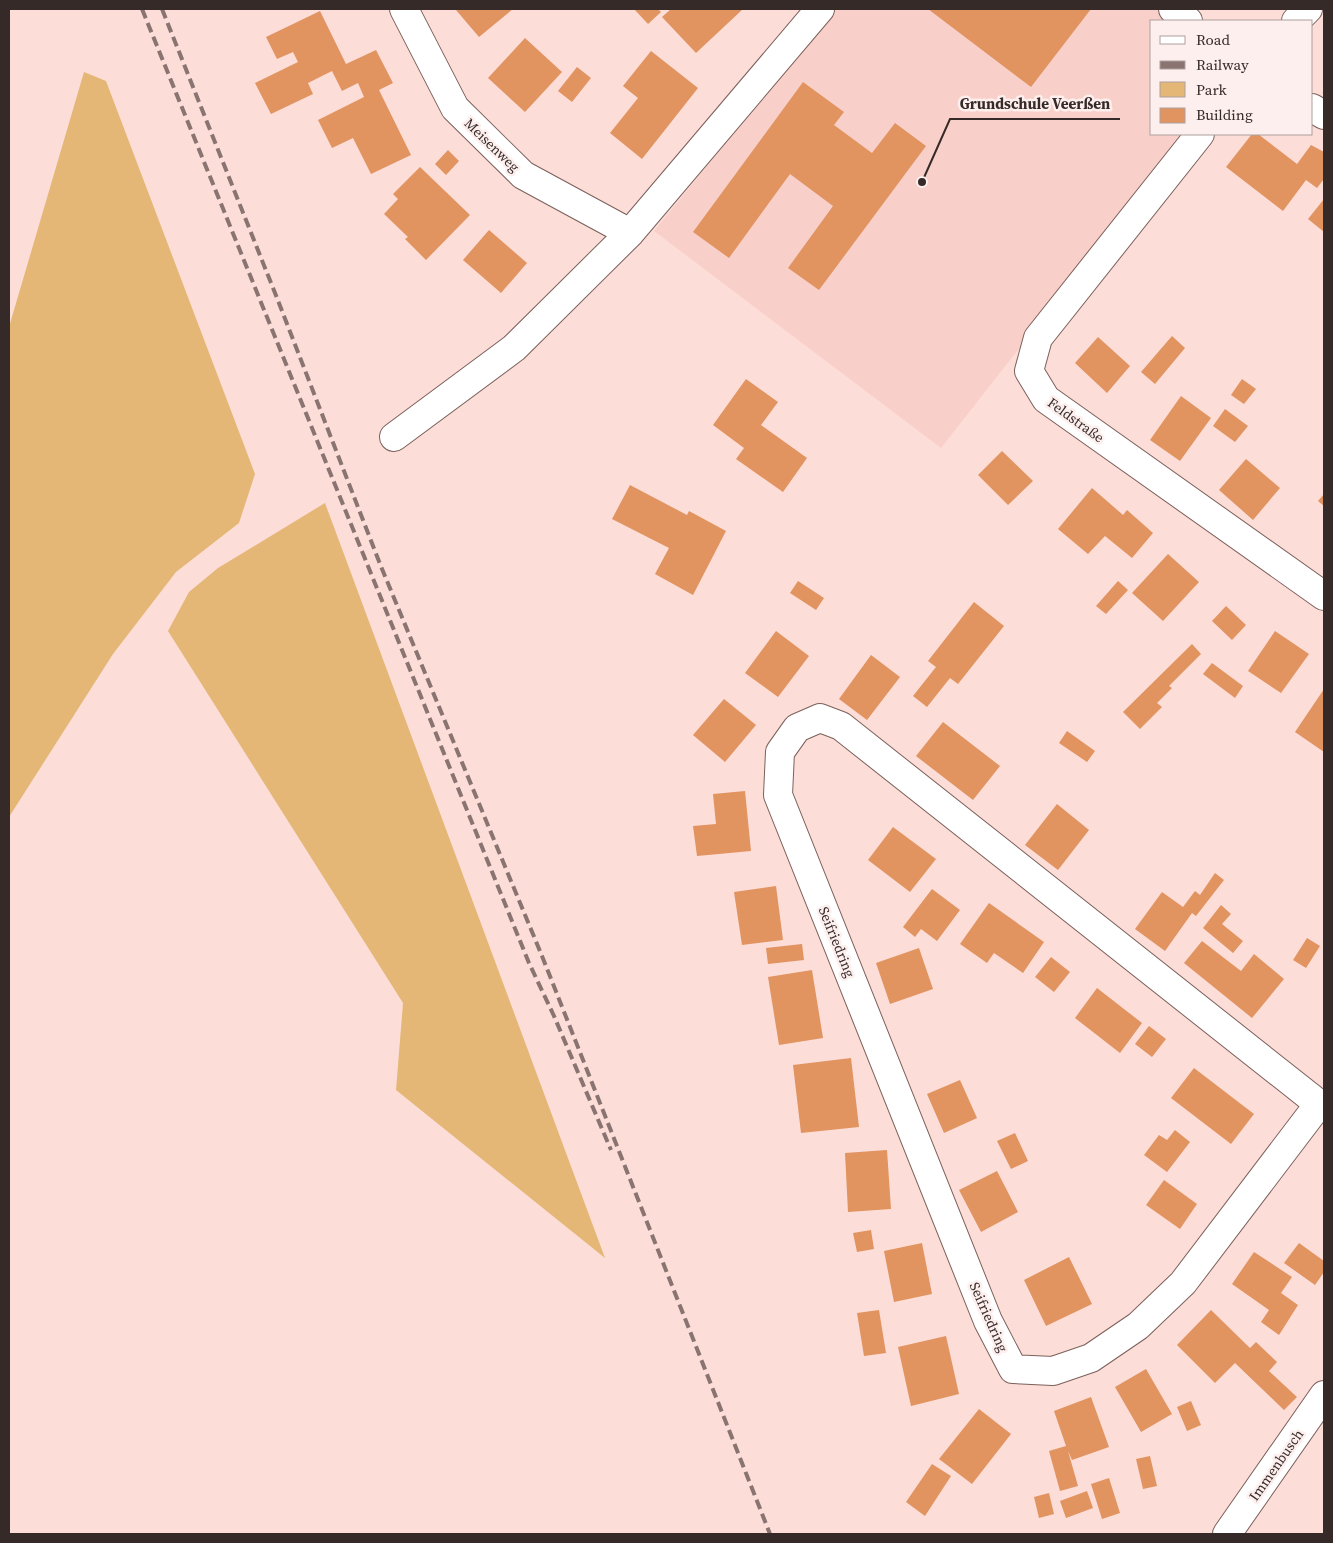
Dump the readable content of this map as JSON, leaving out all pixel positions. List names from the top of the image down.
{
  "streets": {
    "street": [
      "Meisenweg",
      "Feldstraße",
      "Seifriedring",
      "Immenbusch"
    ]
  },
  "places": ["Grundschule Veerßen"],
  "legend": [
    "Road",
    "Railway",
    "Park",
    "Building"
  ]
}
